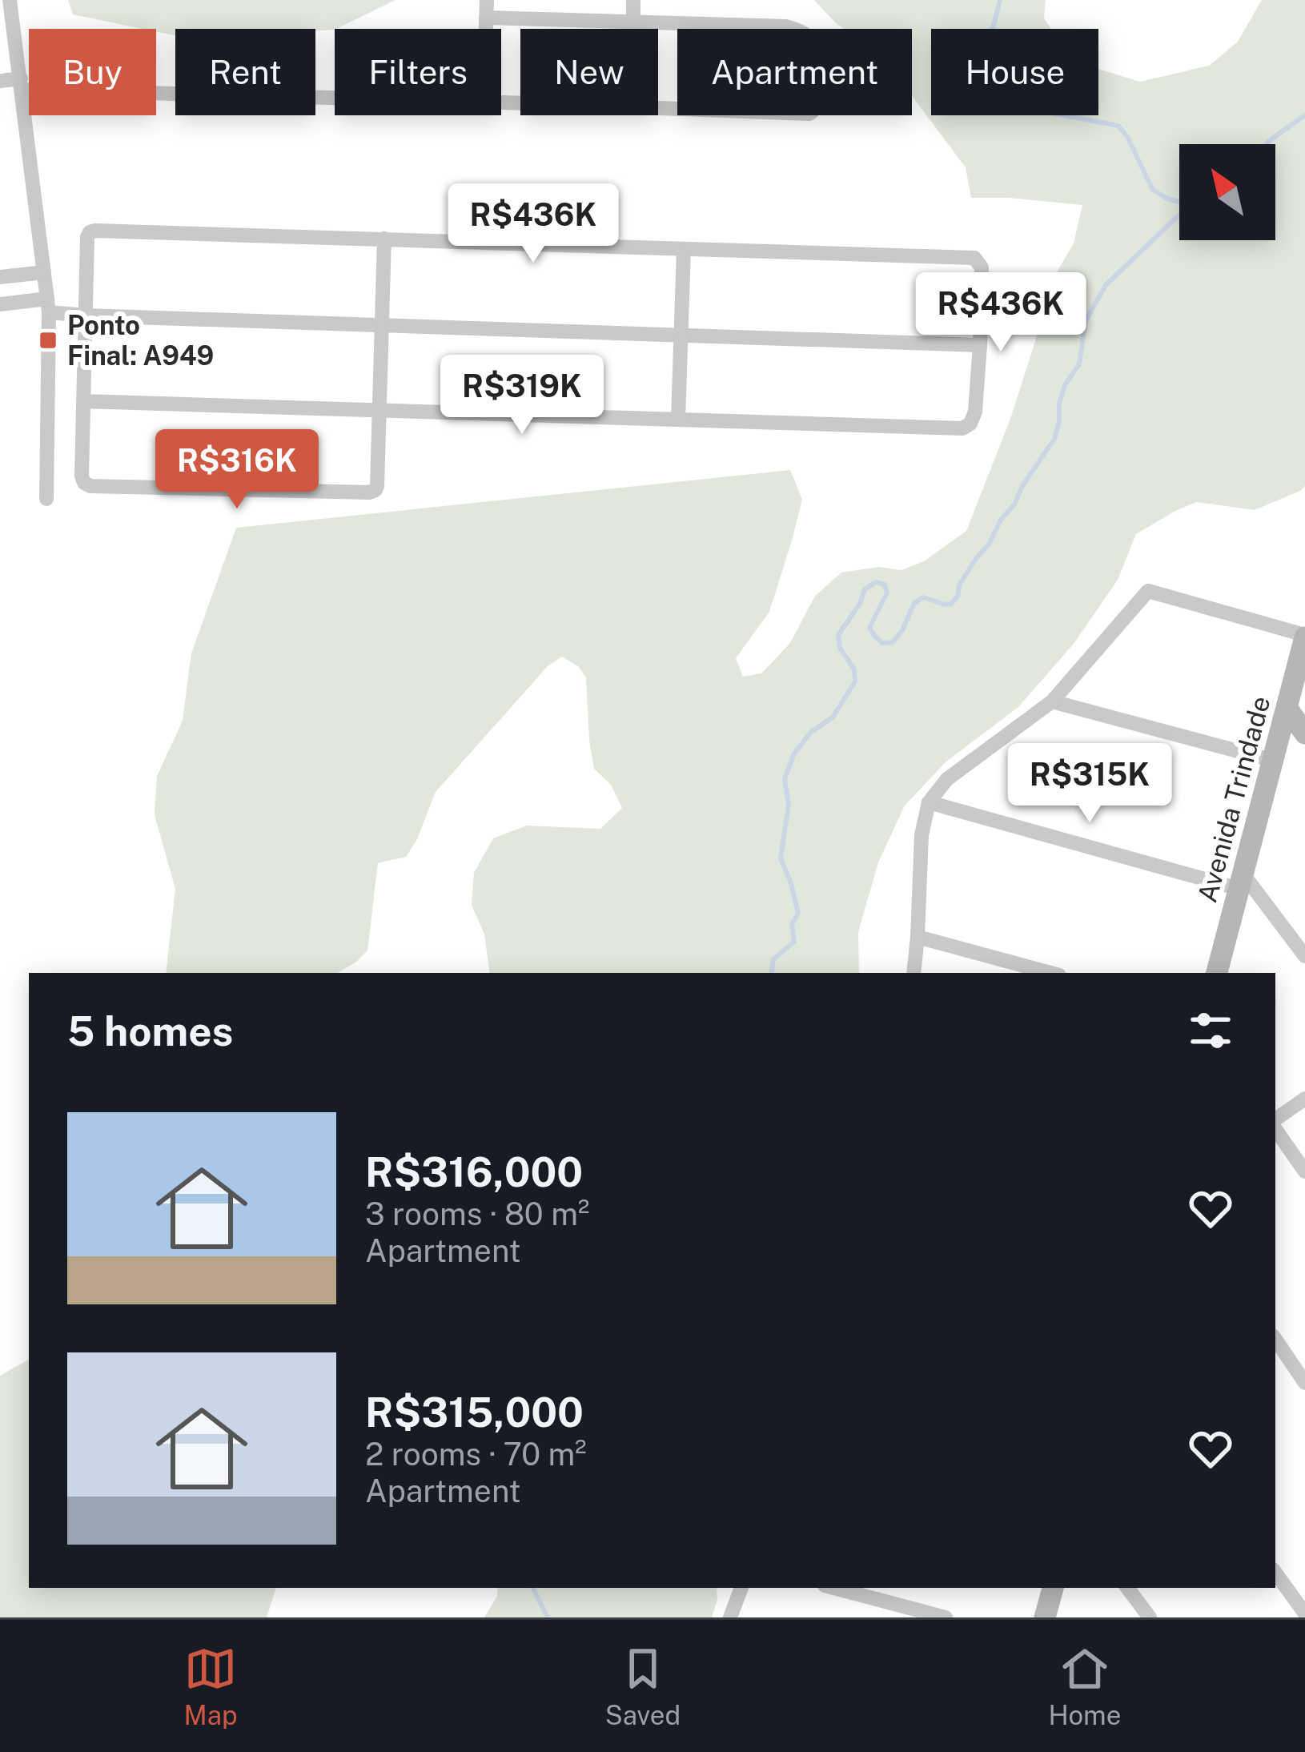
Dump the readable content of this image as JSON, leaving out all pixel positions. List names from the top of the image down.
{
  "streets": {
    "main road": ["Avenida Trindade"]
  },
  "places": {
    "transit": ["Ponto Final: A949"]
  },
  "north": "top left",
  "page": {
    "chip": [
      "Buy",
      "Rent",
      "Filters",
      "New",
      "Apartment",
      "House"
    ],
    "price": [
      "R$436K",
      "R$436K",
      "R$319K",
      "R$316K",
      "R$315K"
    ],
    "heading": "5 homes",
    "list": [
      {
        "name": "R$316,000",
        "note": "3 rooms · 80 m² · Apartment"
      },
      {
        "name": "R$315,000",
        "note": "2 rooms · 70 m² · Apartment"
      }
    ],
    "tabs": ["Map", "Saved", "Home"]
  }
}
